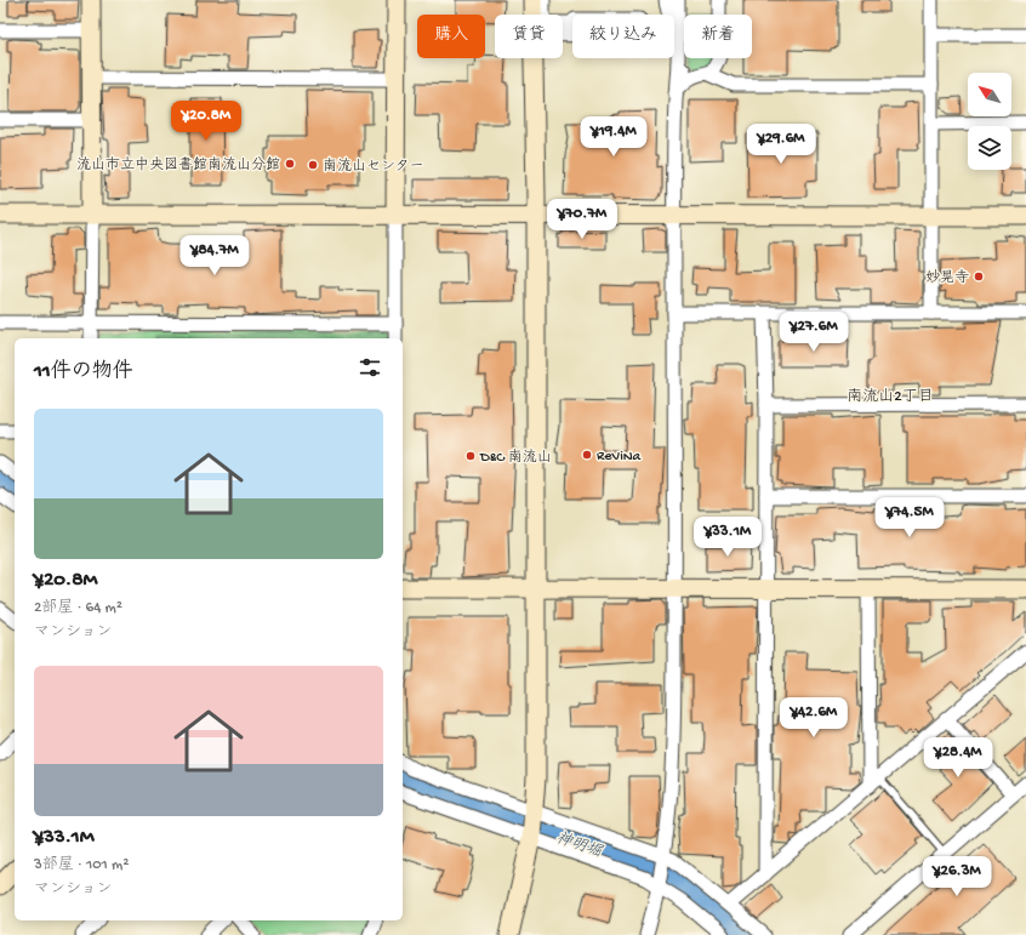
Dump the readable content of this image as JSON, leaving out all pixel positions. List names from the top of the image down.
{
  "districts": ["南流山2丁目"],
  "water": ["神明堀"],
  "places": [
    "流山市立中央図書館南流山分館",
    "南流山センター",
    "妙晃寺",
    "ReViNa",
    "D&C 南流山"
  ],
  "north": "top left",
  "page": {
    "chip": [
      "購入",
      "賃貸",
      "絞り込み",
      "新着"
    ],
    "price": [
      "¥20.8M",
      "¥19.4M",
      "¥29.6M",
      "¥70.7M",
      "¥84.7M",
      "¥27.6M",
      "¥74.5M",
      "¥33.1M",
      "¥42.6M",
      "¥28.4M",
      "¥26.3M"
    ],
    "heading": "11件の物件",
    "list": [
      {
        "name": "¥20.8M",
        "note": "2部屋 · 64 m² · マンション"
      },
      {
        "name": "¥33.1M",
        "note": "3部屋 · 101 m² · マンション"
      }
    ]
  }
}
